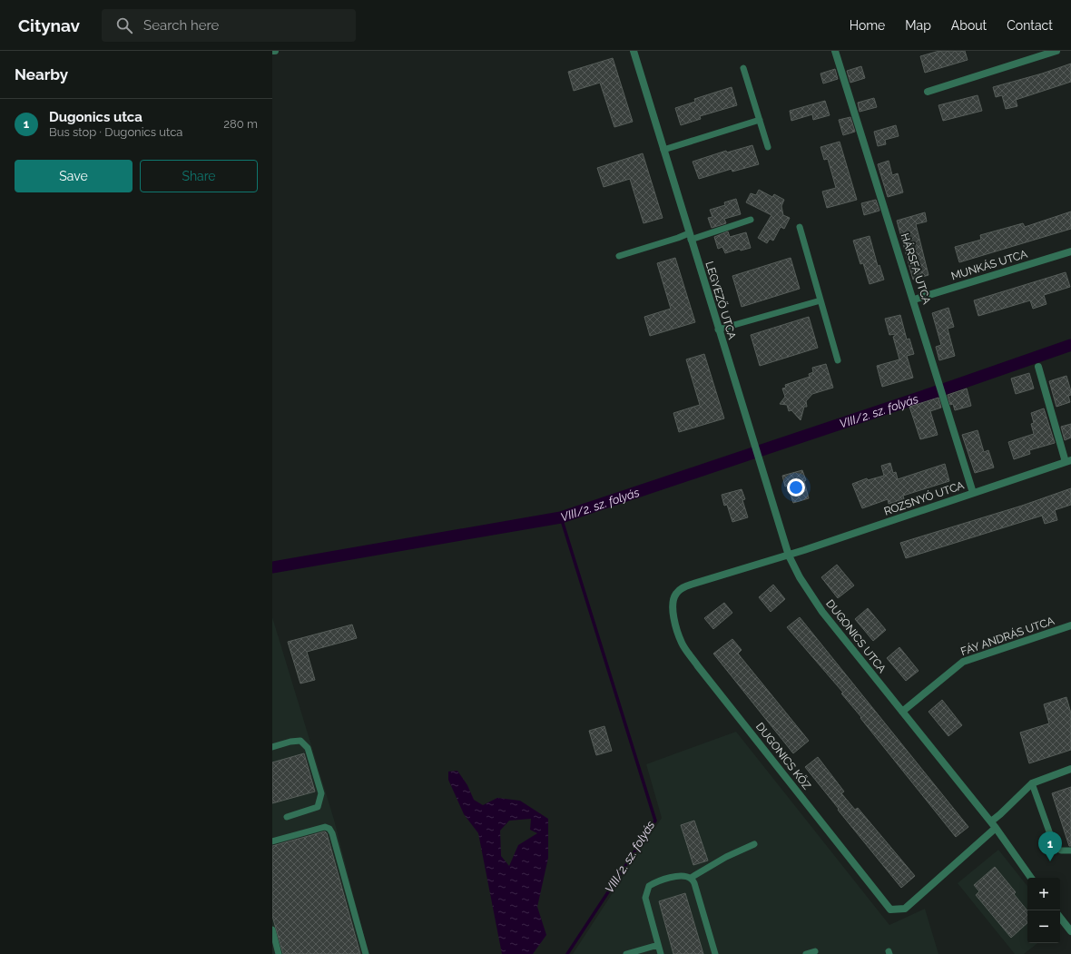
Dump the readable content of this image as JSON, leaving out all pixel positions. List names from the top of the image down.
{
  "streets": {
    "street": [
      "MUNKÁS UTCA",
      "HÁRSFA UTCA",
      "LEGYEZŐ UTCA",
      "ROZSNYÓ UTCA",
      "DUGONICS UTCA",
      "FÁY ANDRÁS UTCA",
      "DUGONICS KÖZ"
    ]
  },
  "crossings": [
    ["MUNKÁS UTCA", "HÁRSFA UTCA"],
    ["HÁRSFA UTCA", "ROZSNYÓ UTCA"],
    ["LEGYEZŐ UTCA", "ROZSNYÓ UTCA"],
    ["LEGYEZŐ UTCA", "DUGONICS UTCA"],
    ["LEGYEZŐ UTCA", "DUGONICS KÖZ"],
    ["ROZSNYÓ UTCA", "DUGONICS UTCA"],
    ["ROZSNYÓ UTCA", "DUGONICS KÖZ"],
    ["DUGONICS UTCA", "FÁY ANDRÁS UTCA"],
    ["DUGONICS UTCA", "DUGONICS KÖZ"]
  ],
  "water": ["VIII/2. sz. folyás"],
  "page": {
    "header": "Citynav",
    "search": "Search here",
    "nav": [
      "Home",
      "Map",
      "About",
      "Contact"
    ],
    "heading": "Nearby",
    "list": [
      {
        "mark": "1",
        "name": "Dugonics utca",
        "note": "Bus stop · Dugonics utca",
        "value": "280 m"
      }
    ],
    "buttons": ["Save", "Share"],
    "pins": "1",
    "map_buttons": ["+", "−"]
  }
}
